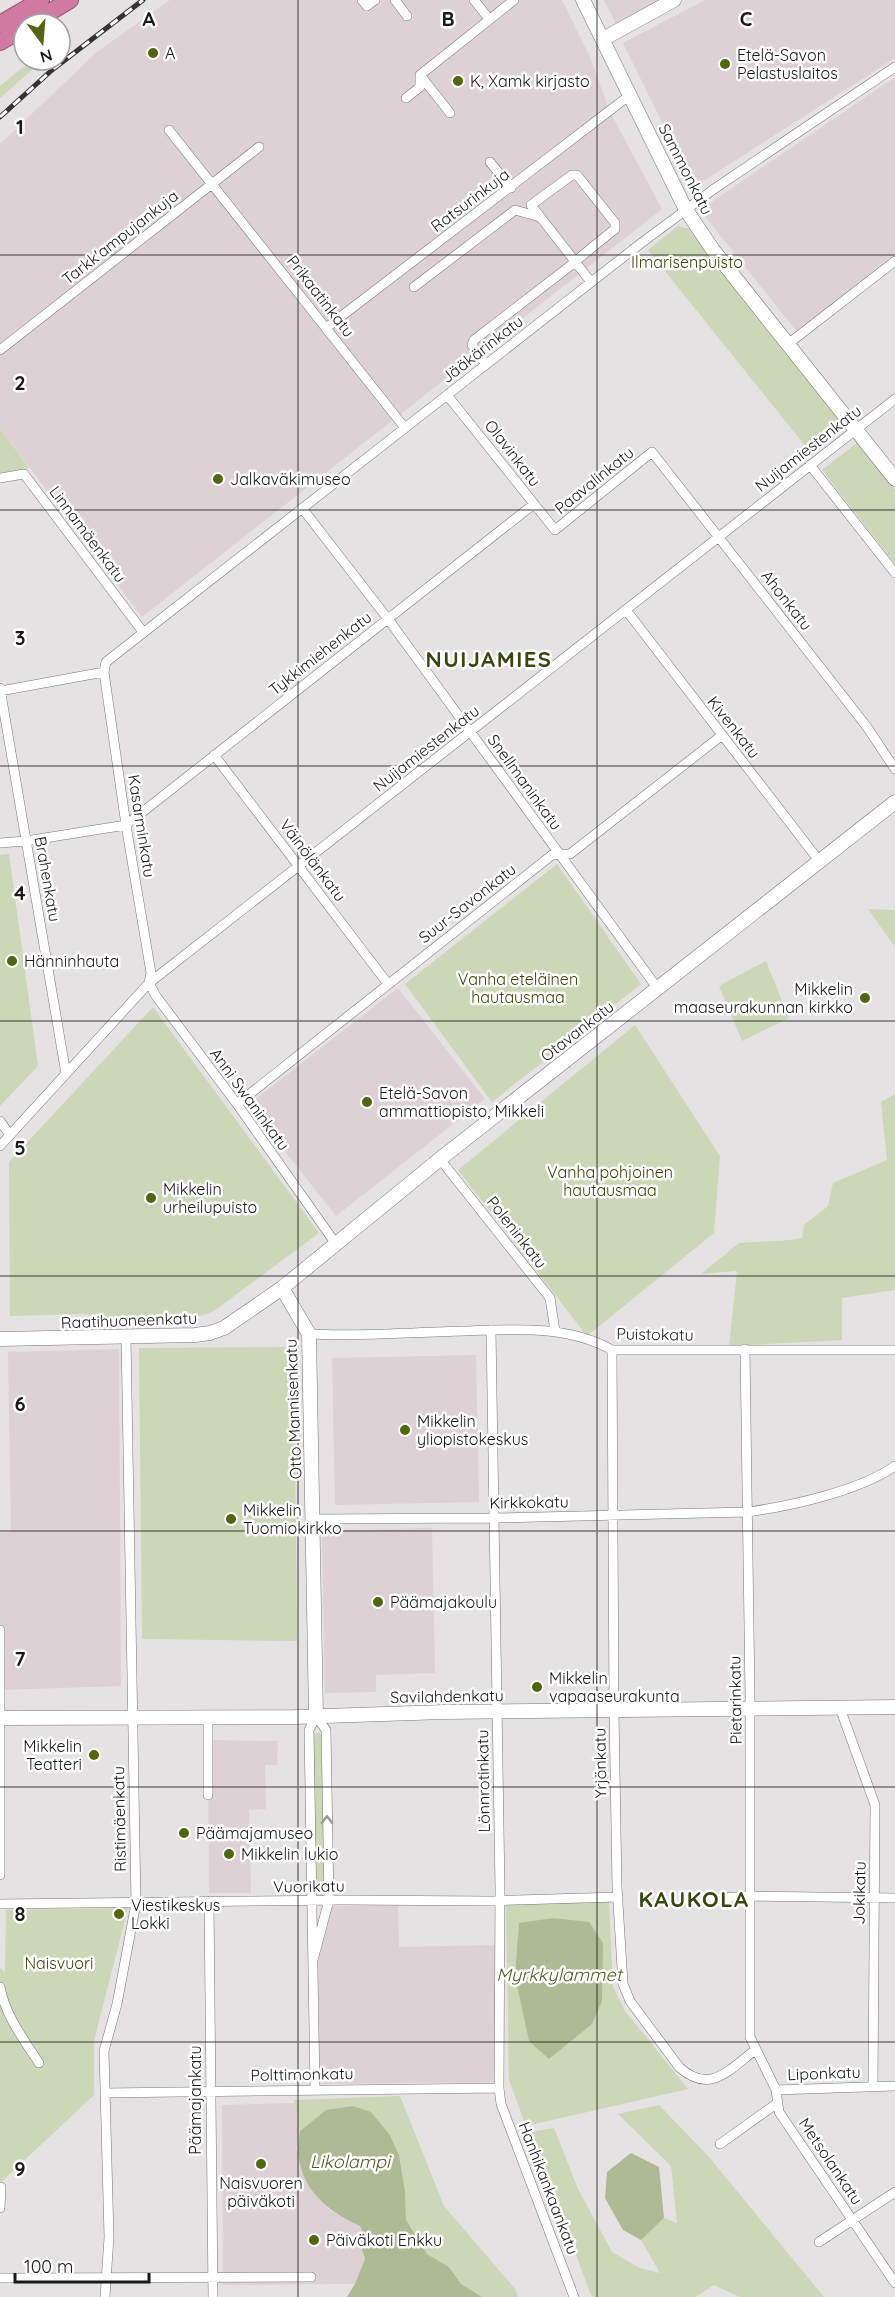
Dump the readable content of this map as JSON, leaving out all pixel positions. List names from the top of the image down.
{
  "streets": {
    "main road": [
      "Sammonkatu",
      "Otavankatu",
      "Raatihuoneenkatu",
      "Otto Mannisenkatu",
      "Savilahdenkatu"
    ],
    "street": [
      "Ratsurinkuja",
      "Tarkk'ampujankuja",
      "Prikaatinkatu",
      "Jääkärinkatu",
      "Nuijamiestenkatu",
      "Olavinkatu",
      "Paavalinkatu",
      "Linnamäenkatu",
      "Ahonkatu",
      "Tykkimiehenkatu",
      "Kivenkatu",
      "Snellmaninkatu",
      "Kasarminkatu",
      "Väinölänkatu",
      "Brahenkatu",
      "Suur-Savonkatu",
      "Anni Swaninkatu",
      "Poleninkatu",
      "Puistokatu",
      "Kirkkokatu",
      "Pietarinkatu",
      "Yrjönkatu",
      "Lönnrotinkatu",
      "Ristimäenkatu",
      "Vuorikatu",
      "Jokikatu",
      "Liponkatu",
      "Polttimonkatu",
      "Päämajankatu",
      "Metsolankatu",
      "Hanhikankaankatu"
    ]
  },
  "crossings": [
    ["Sammonkatu", "Ratsurinkuja"],
    ["Sammonkatu", "Jääkärinkatu"],
    ["Sammonkatu", "Nuijamiestenkatu"],
    ["Ratsurinkuja", "Prikaatinkatu"],
    ["Tarkk'ampujankuja", "Prikaatinkatu"],
    ["Prikaatinkatu", "Jääkärinkatu"],
    ["Jääkärinkatu", "Olavinkatu"],
    ["Jääkärinkatu", "Linnamäenkatu"],
    ["Jääkärinkatu", "Snellmaninkatu"],
    ["Jääkärinkatu", "Kasarminkatu"],
    ["Nuijamiestenkatu", "Ahonkatu"],
    ["Nuijamiestenkatu", "Kivenkatu"],
    ["Nuijamiestenkatu", "Snellmaninkatu"],
    ["Nuijamiestenkatu", "Kasarminkatu"],
    ["Nuijamiestenkatu", "Väinölänkatu"],
    ["Nuijamiestenkatu", "Brahenkatu"],
    ["Nuijamiestenkatu", "Anni Swaninkatu"],
    ["Olavinkatu", "Paavalinkatu"],
    ["Olavinkatu", "Tykkimiehenkatu"],
    ["Paavalinkatu", "Ahonkatu"],
    ["Tykkimiehenkatu", "Snellmaninkatu"],
    ["Tykkimiehenkatu", "Kasarminkatu"],
    ["Tykkimiehenkatu", "Väinölänkatu"],
    ["Kivenkatu", "Suur-Savonkatu"],
    ["Kivenkatu", "Otavankatu"],
    ["Snellmaninkatu", "Suur-Savonkatu"],
    ["Snellmaninkatu", "Otavankatu"],
    ["Kasarminkatu", "Anni Swaninkatu"],
    ["Väinölänkatu", "Suur-Savonkatu"],
    ["Suur-Savonkatu", "Anni Swaninkatu"],
    ["Otavankatu", "Anni Swaninkatu"],
    ["Otavankatu", "Poleninkatu"],
    ["Otavankatu", "Raatihuoneenkatu"],
    ["Otavankatu", "Otto Mannisenkatu"],
    ["Poleninkatu", "Puistokatu"],
    ["Raatihuoneenkatu", "Otto Mannisenkatu"],
    ["Raatihuoneenkatu", "Ristimäenkatu"],
    ["Puistokatu", "Otto Mannisenkatu"],
    ["Puistokatu", "Pietarinkatu"],
    ["Puistokatu", "Yrjönkatu"],
    ["Puistokatu", "Lönnrotinkatu"],
    ["Otto Mannisenkatu", "Kirkkokatu"],
    ["Otto Mannisenkatu", "Savilahdenkatu"],
    ["Kirkkokatu", "Pietarinkatu"],
    ["Kirkkokatu", "Yrjönkatu"],
    ["Kirkkokatu", "Lönnrotinkatu"],
    ["Savilahdenkatu", "Pietarinkatu"],
    ["Savilahdenkatu", "Yrjönkatu"],
    ["Savilahdenkatu", "Lönnrotinkatu"],
    ["Savilahdenkatu", "Ristimäenkatu"],
    ["Savilahdenkatu", "Jokikatu"],
    ["Pietarinkatu", "Yrjönkatu"],
    ["Yrjönkatu", "Vuorikatu"],
    ["Lönnrotinkatu", "Vuorikatu"],
    ["Lönnrotinkatu", "Polttimonkatu"],
    ["Lönnrotinkatu", "Hanhikankaankatu"],
    ["Ristimäenkatu", "Vuorikatu"],
    ["Ristimäenkatu", "Polttimonkatu"],
    ["Vuorikatu", "Päämajankatu"],
    ["Jokikatu", "Liponkatu"],
    ["Polttimonkatu", "Päämajankatu"],
    ["Polttimonkatu", "Hanhikankaankatu"]
  ],
  "districts": ["NUIJAMIES", "KAUKOLA"],
  "water": ["Myrkkylammet", "Likolampi"],
  "parks": [
    "Ilmarisenpuisto",
    "Vanha eteläinen hautausmaa",
    "Vanha pohjoinen hautausmaa",
    "Naisvuori"
  ],
  "places": [
    "A",
    "Etelä-Savon Pelastuslaitos",
    "K, Xamk kirjasto",
    "Jalkaväkimuseo",
    "Hänninhauta",
    "Mikkelin maaseurakunnan kirkko",
    "Etelä-Savon ammattiopisto, Mikkeli",
    "Mikkelin urheilupuisto",
    "Mikkelin yliopistokeskus",
    "Mikkelin Tuomiokirkko",
    "Päämajakoulu",
    "Mikkelin vapaaseurakunta",
    "Mikkelin Teatteri",
    "Päämajamuseo",
    "Mikkelin lukio",
    "Viestikeskus Lokki",
    "Naisvuoren päiväkoti",
    "Päiväkoti Enkku"
  ],
  "scale_bar": "100 m",
  "north": "bottom",
  "grid": {
    "columns": ["A", "B", "C"],
    "rows": [
      "1",
      "2",
      "3",
      "4",
      "5",
      "6",
      "7",
      "8",
      "9"
    ]
  }
}
